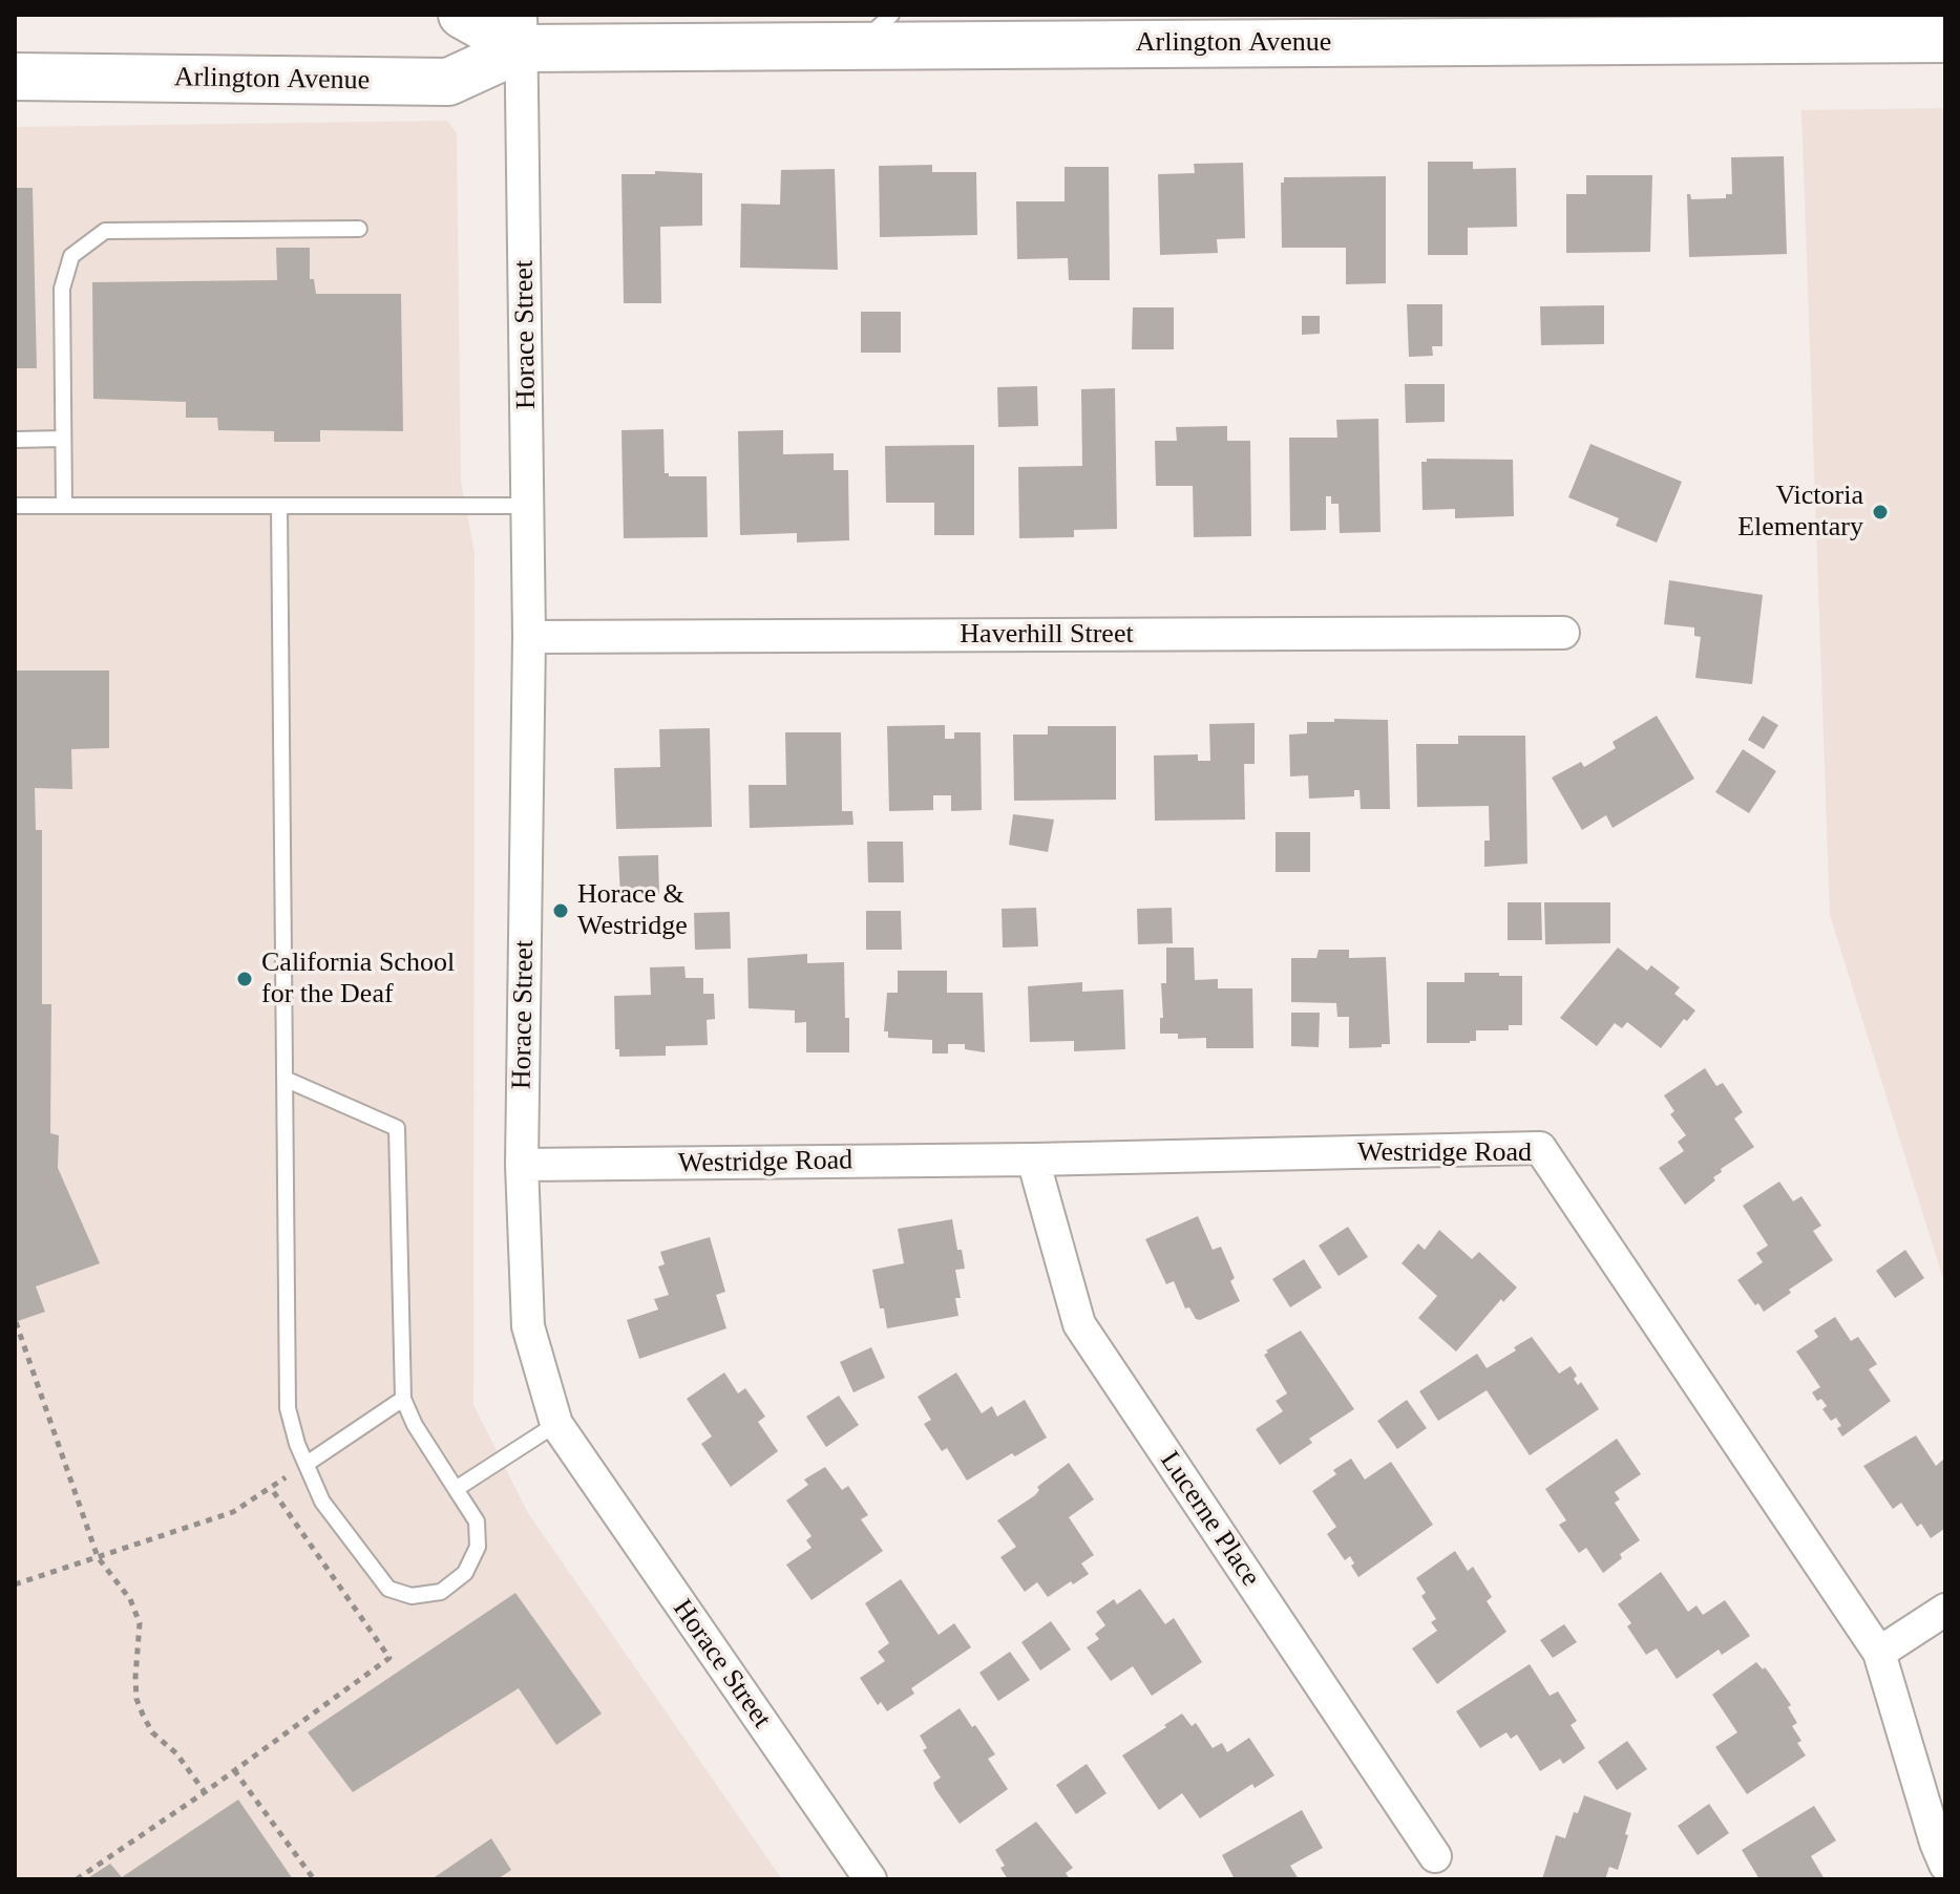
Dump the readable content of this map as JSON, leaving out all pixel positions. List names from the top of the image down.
{
  "streets": {
    "main road": ["Arlington Avenue"],
    "street": [
      "Horace Street",
      "Haverhill Street",
      "Westridge Road",
      "Lucerne Place"
    ]
  },
  "crossings": [
    ["Arlington Avenue", "Horace Street"],
    ["Horace Street", "Haverhill Street"],
    ["Horace Street", "Westridge Road"],
    ["Westridge Road", "Lucerne Place"]
  ],
  "places": ["Victoria Elementary", "Horace & Westridge", "California School for the Deaf"]
}
